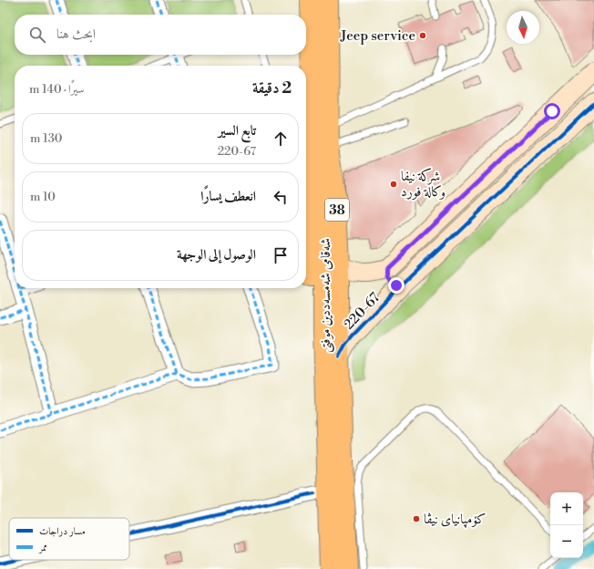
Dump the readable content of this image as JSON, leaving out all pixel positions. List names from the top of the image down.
{
  "streets": {
    "main road": ["38", "شەقامی شەمسەددین موفتی"],
    "street": ["220-67"]
  },
  "crossings": [
    ["38", "شەقامی شەمسەددین موفتی"],
    ["38", "220-67"]
  ],
  "places": ["Jeep service", "شركة نيفا وكالة فورد", "کۆمپانیای نیڤا"],
  "legend": ["مسار دراجات", "ممر"],
  "north": "bottom",
  "page": {
    "search": "ابحث هنا",
    "heading": ["2 دقيقة", "سيرًا · 140 m"],
    "list": [
      ["تابع السير", "220-67", "130 m"],
      ["انعطف يسارًا", "10 m"],
      "الوصول إلى الوجهة"
    ],
    "map_buttons": ["+", "−"]
  }
}
